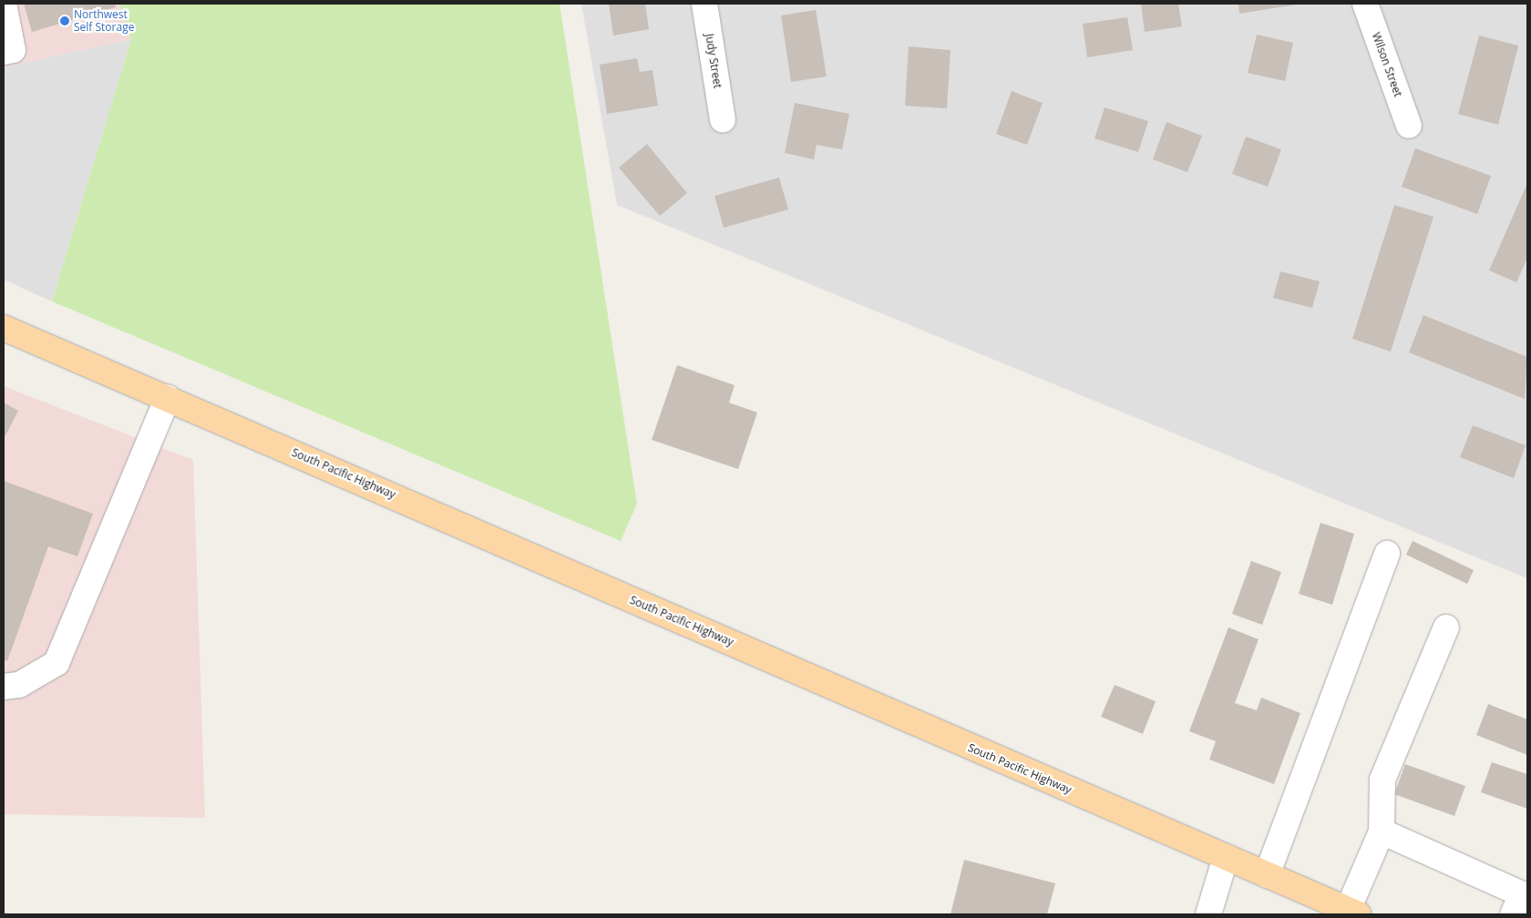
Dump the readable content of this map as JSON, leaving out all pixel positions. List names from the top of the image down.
{
  "streets": {
    "main road": ["South Pacific Highway"],
    "street": ["Judy Street", "Wilson Street"]
  },
  "places": ["Northwest Self Storage"]
}
